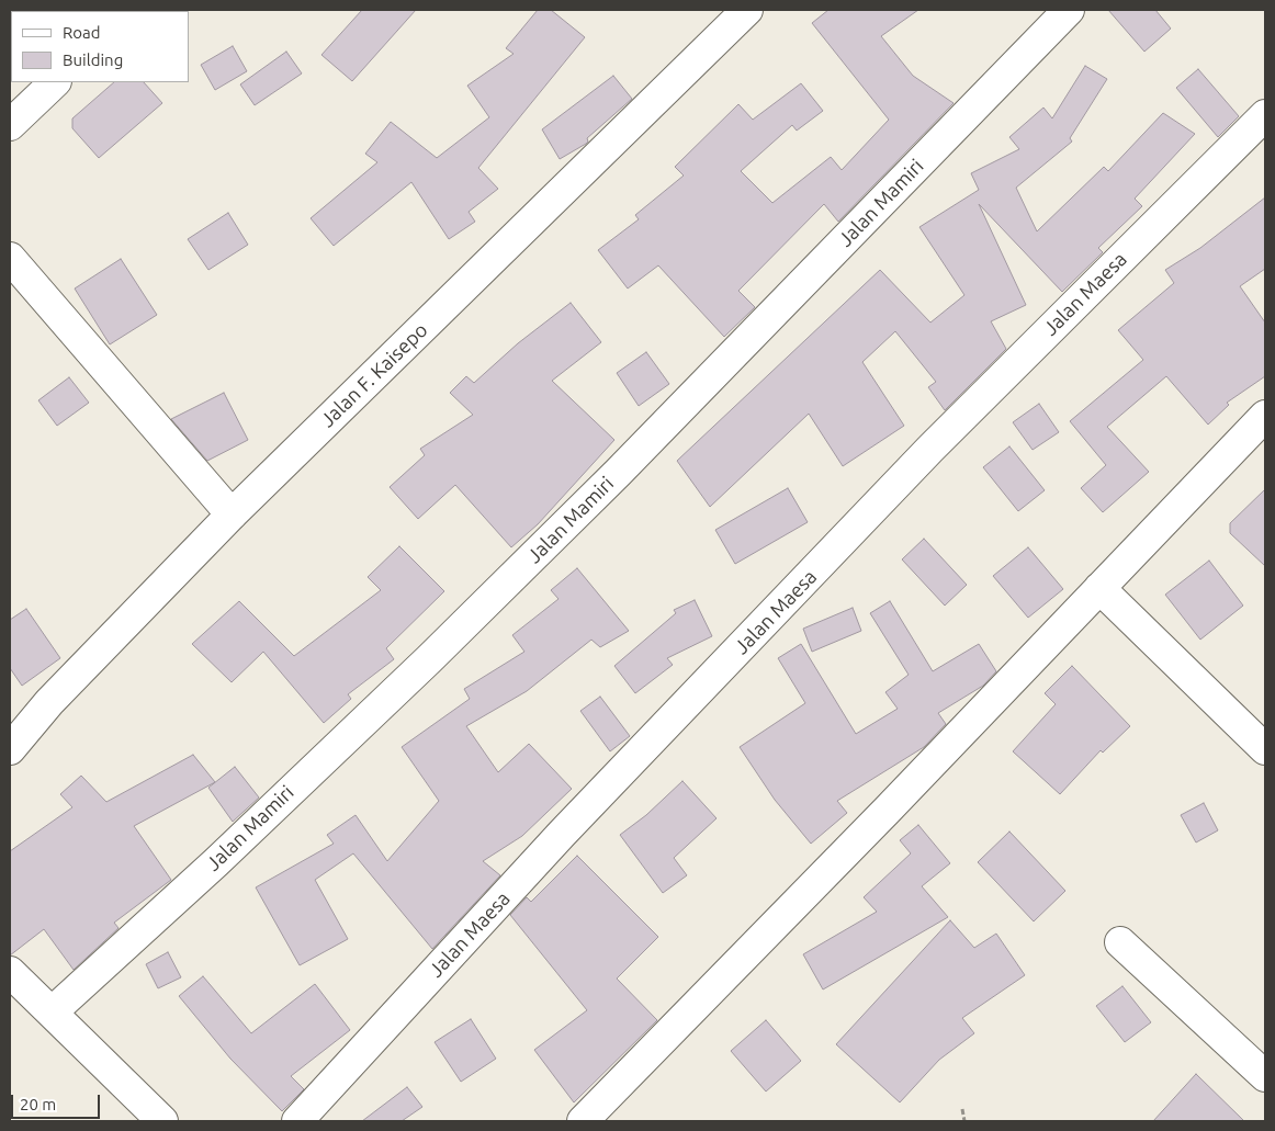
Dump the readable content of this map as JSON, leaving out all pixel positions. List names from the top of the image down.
{
  "streets": {
    "street": ["Jalan Mamiri", "Jalan Maesa", "Jalan F. Kaisepo"]
  },
  "legend": ["Road", "Building"],
  "scale_bar": "20 m"
}
